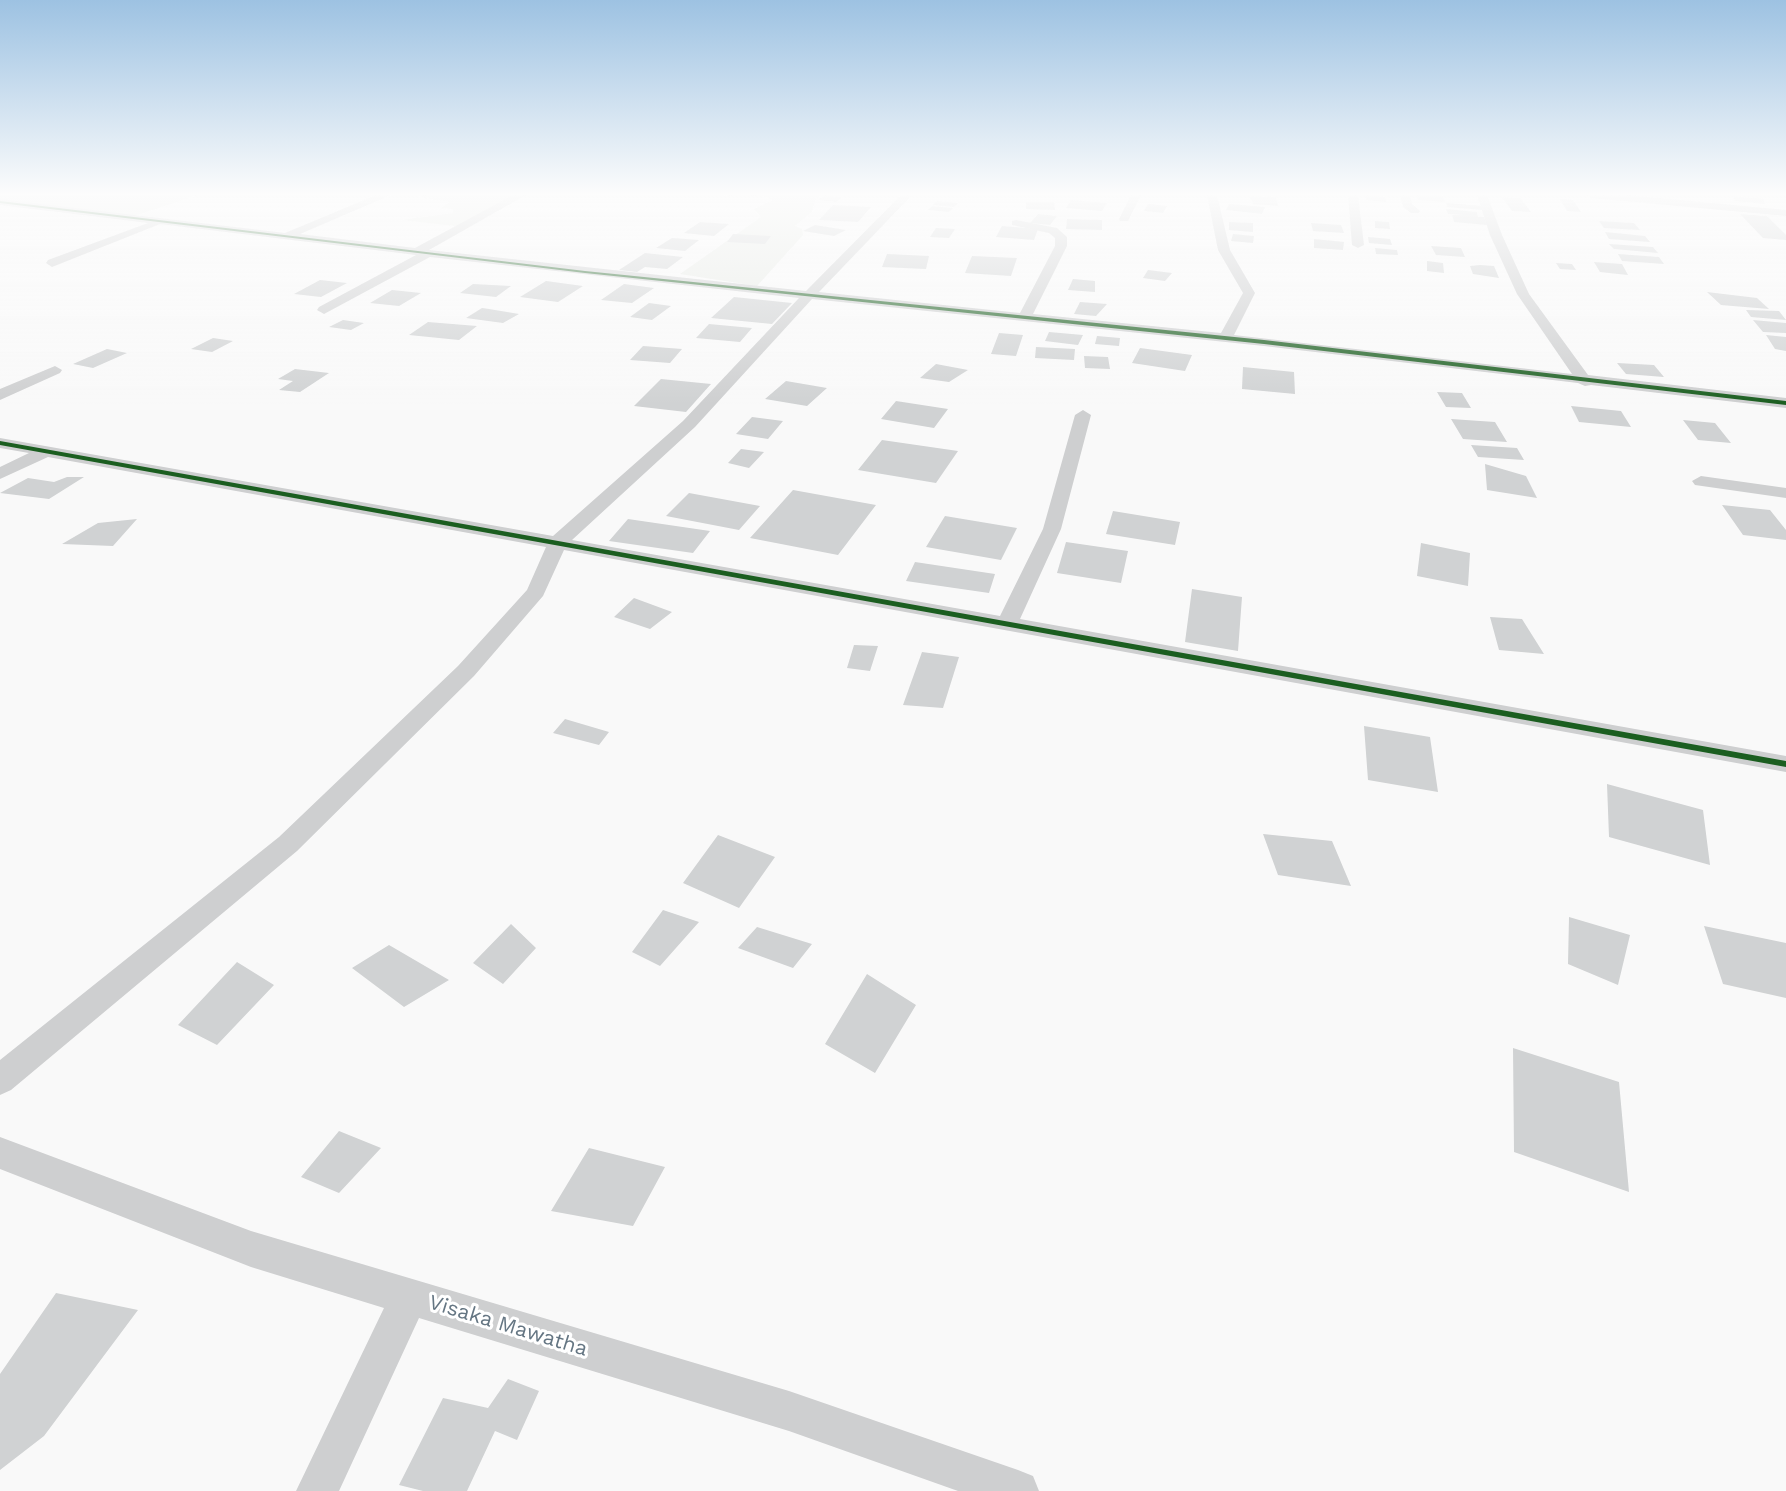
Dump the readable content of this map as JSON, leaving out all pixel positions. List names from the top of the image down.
{
  "streets": {
    "street": ["Visaka Mawatha"]
  }
}
